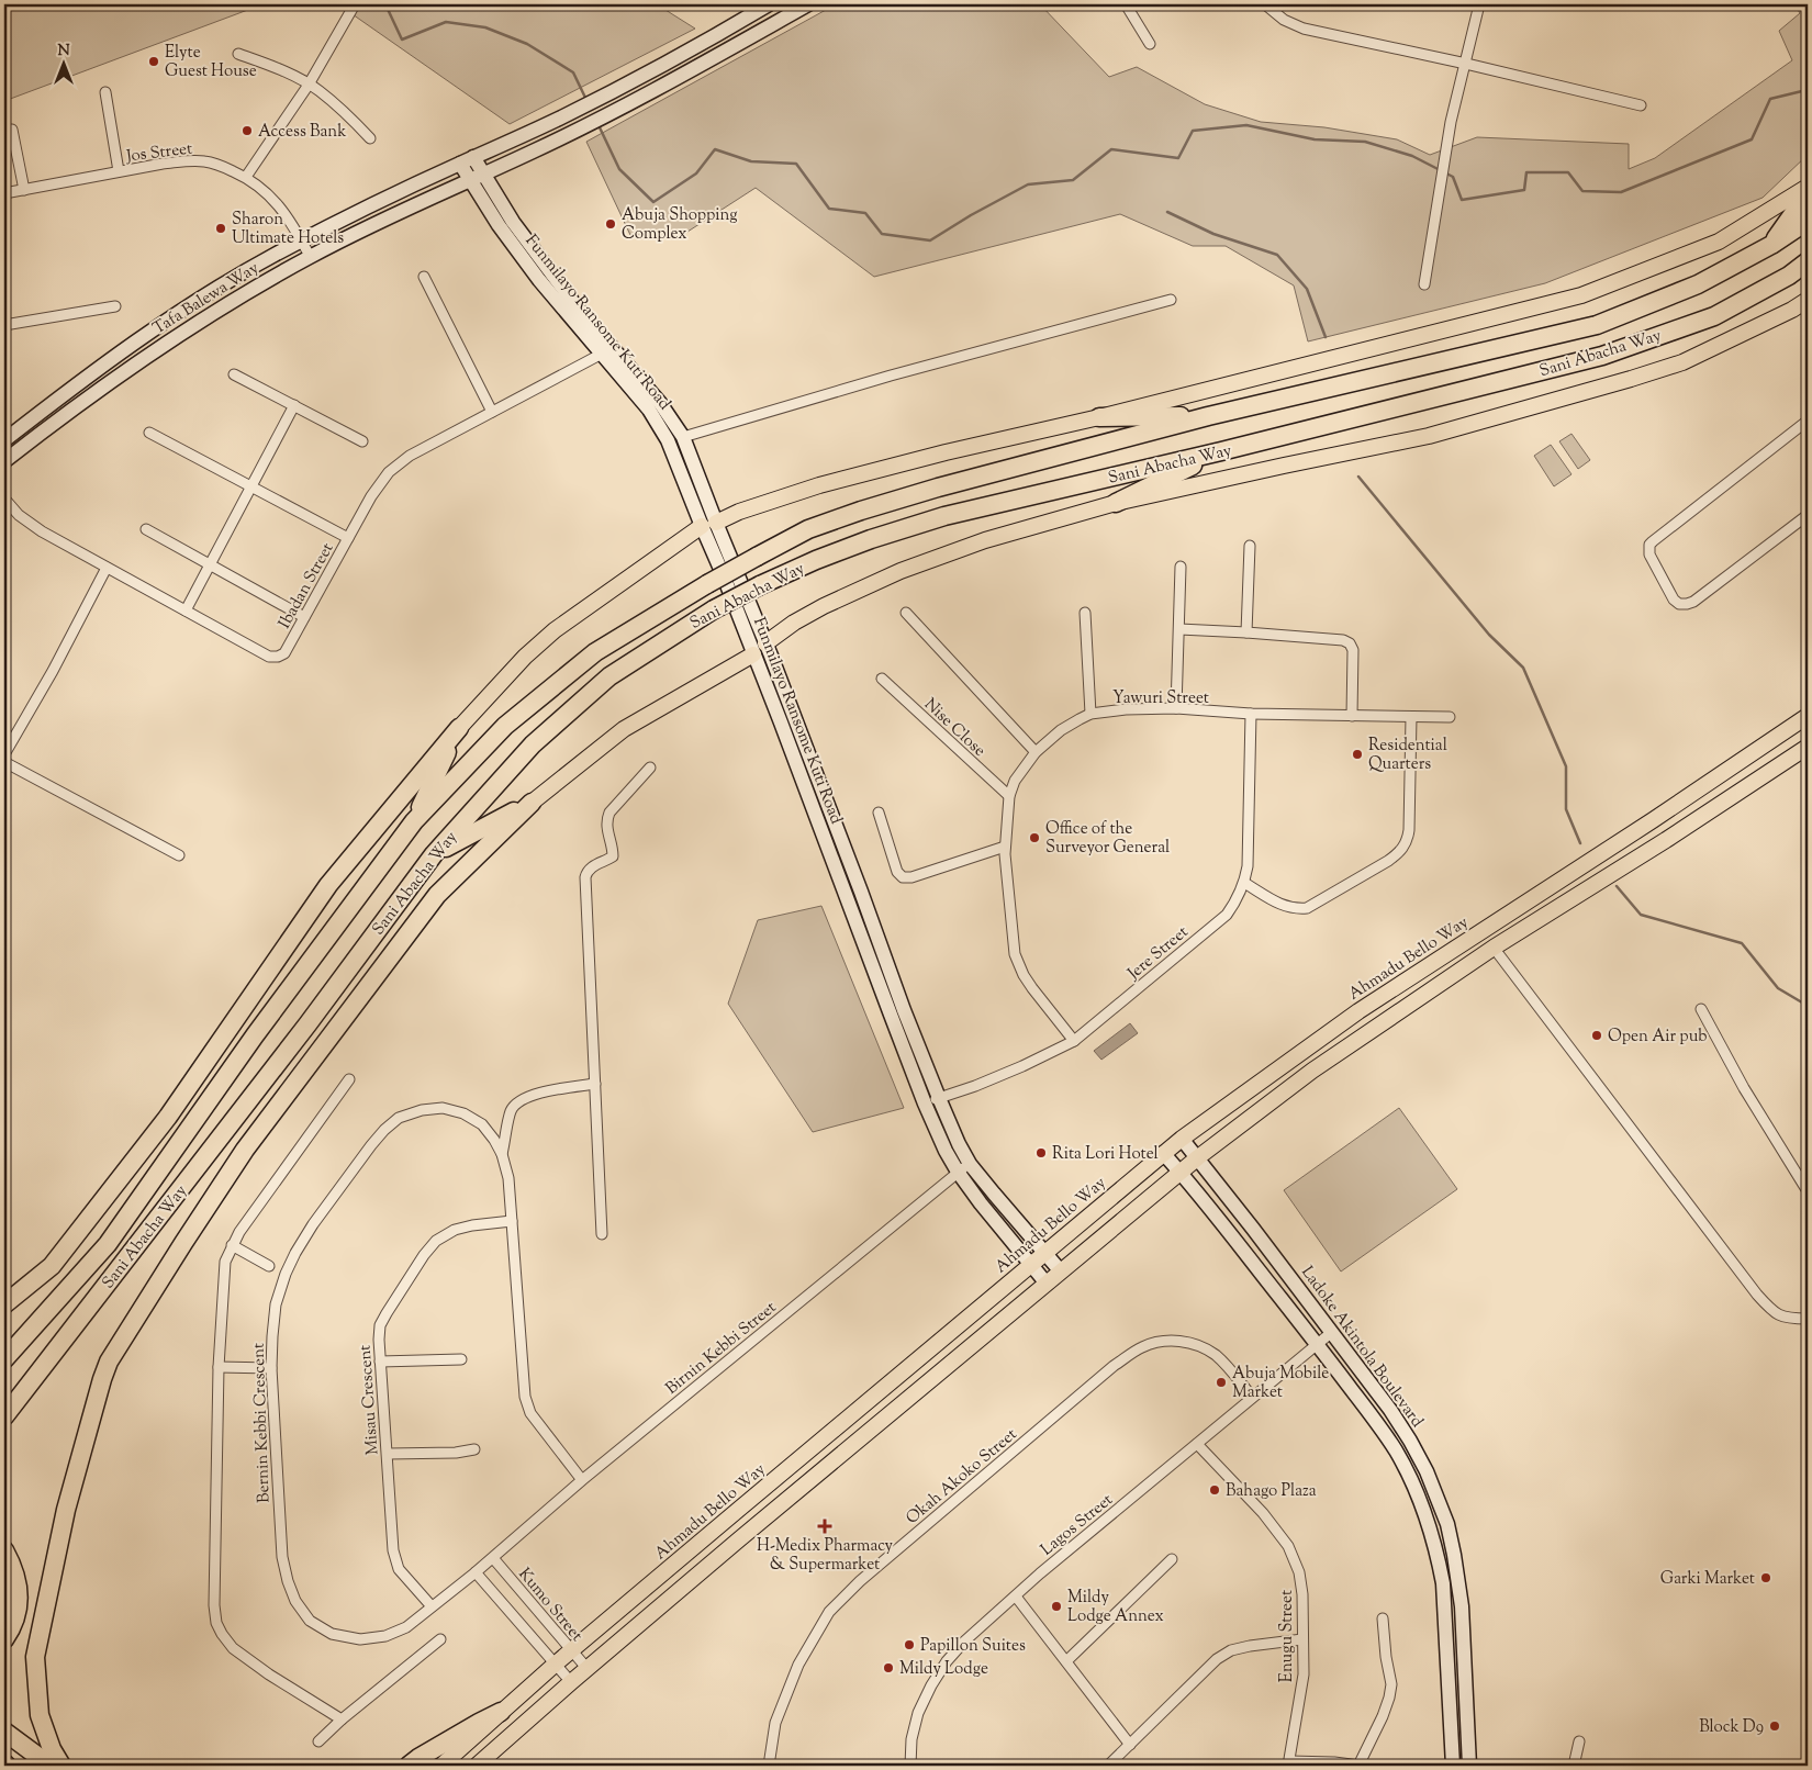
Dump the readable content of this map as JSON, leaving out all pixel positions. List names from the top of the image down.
{
  "streets": {
    "highway": ["Sani Abacha Way"],
    "main road": ["Ahmadu Bello Way"],
    "street": [
      "Jos Street",
      "Tafa Balewa Way",
      "Funmilayo Ransome Kuti Road",
      "Ibadan Street",
      "Yawuri Street",
      "Nise Close",
      "Jere Street",
      "Ladoke Akintola Boulevard",
      "Birnin Kebbi Street",
      "Misau Crescent",
      "Bernin Kebbi Crescent",
      "Okah Akoko Street",
      "Lagos Street",
      "Kumo Street",
      "Enugu Street"
    ]
  },
  "crossings": [
    ["Jos Street", "Tafa Balewa Way"],
    ["Tafa Balewa Way", "Funmilayo Ransome Kuti Road"],
    ["Funmilayo Ransome Kuti Road", "Sani Abacha Way"],
    ["Funmilayo Ransome Kuti Road", "Ibadan Street"],
    ["Funmilayo Ransome Kuti Road", "Jere Street"],
    ["Funmilayo Ransome Kuti Road", "Ahmadu Bello Way"],
    ["Funmilayo Ransome Kuti Road", "Birnin Kebbi Street"],
    ["Yawuri Street", "Nise Close"],
    ["Yawuri Street", "Jere Street"],
    ["Ahmadu Bello Way", "Ladoke Akintola Boulevard"],
    ["Ahmadu Bello Way", "Kumo Street"],
    ["Ladoke Akintola Boulevard", "Lagos Street"],
    ["Birnin Kebbi Street", "Bernin Kebbi Crescent"],
    ["Birnin Kebbi Street", "Kumo Street"],
    ["Misau Crescent", "Bernin Kebbi Crescent"],
    ["Bernin Kebbi Crescent", "Kumo Street"],
    ["Okah Akoko Street", "Lagos Street"],
    ["Lagos Street", "Enugu Street"]
  ],
  "places": {
    "other": [
      "Elyte Guest House",
      "Access Bank",
      "Abuja Shopping Complex",
      "Sharon Ultimate Hotels",
      "Residential Quarters",
      "Office of the Surveyor General",
      "Open Air pub",
      "Rita Lori Hotel",
      "Abuja Mobile Market",
      "Bahago Plaza",
      "Garki Market",
      "Mildy Lodge Annex",
      "Papillon Suites",
      "Mildy Lodge",
      "Block D9"
    ],
    "health": ["H-Medix Pharmacy & Supermarket"]
  },
  "north": "top"
}
